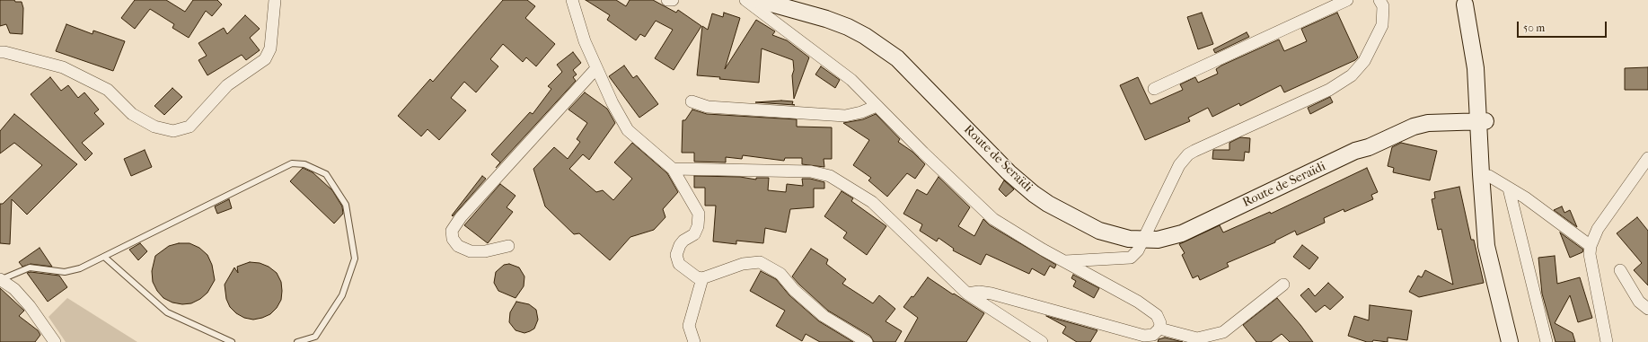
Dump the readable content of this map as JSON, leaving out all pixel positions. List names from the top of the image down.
{
  "streets": {
    "street": ["Route de Seraïdi"]
  },
  "scale_bar": "50 m"
}
